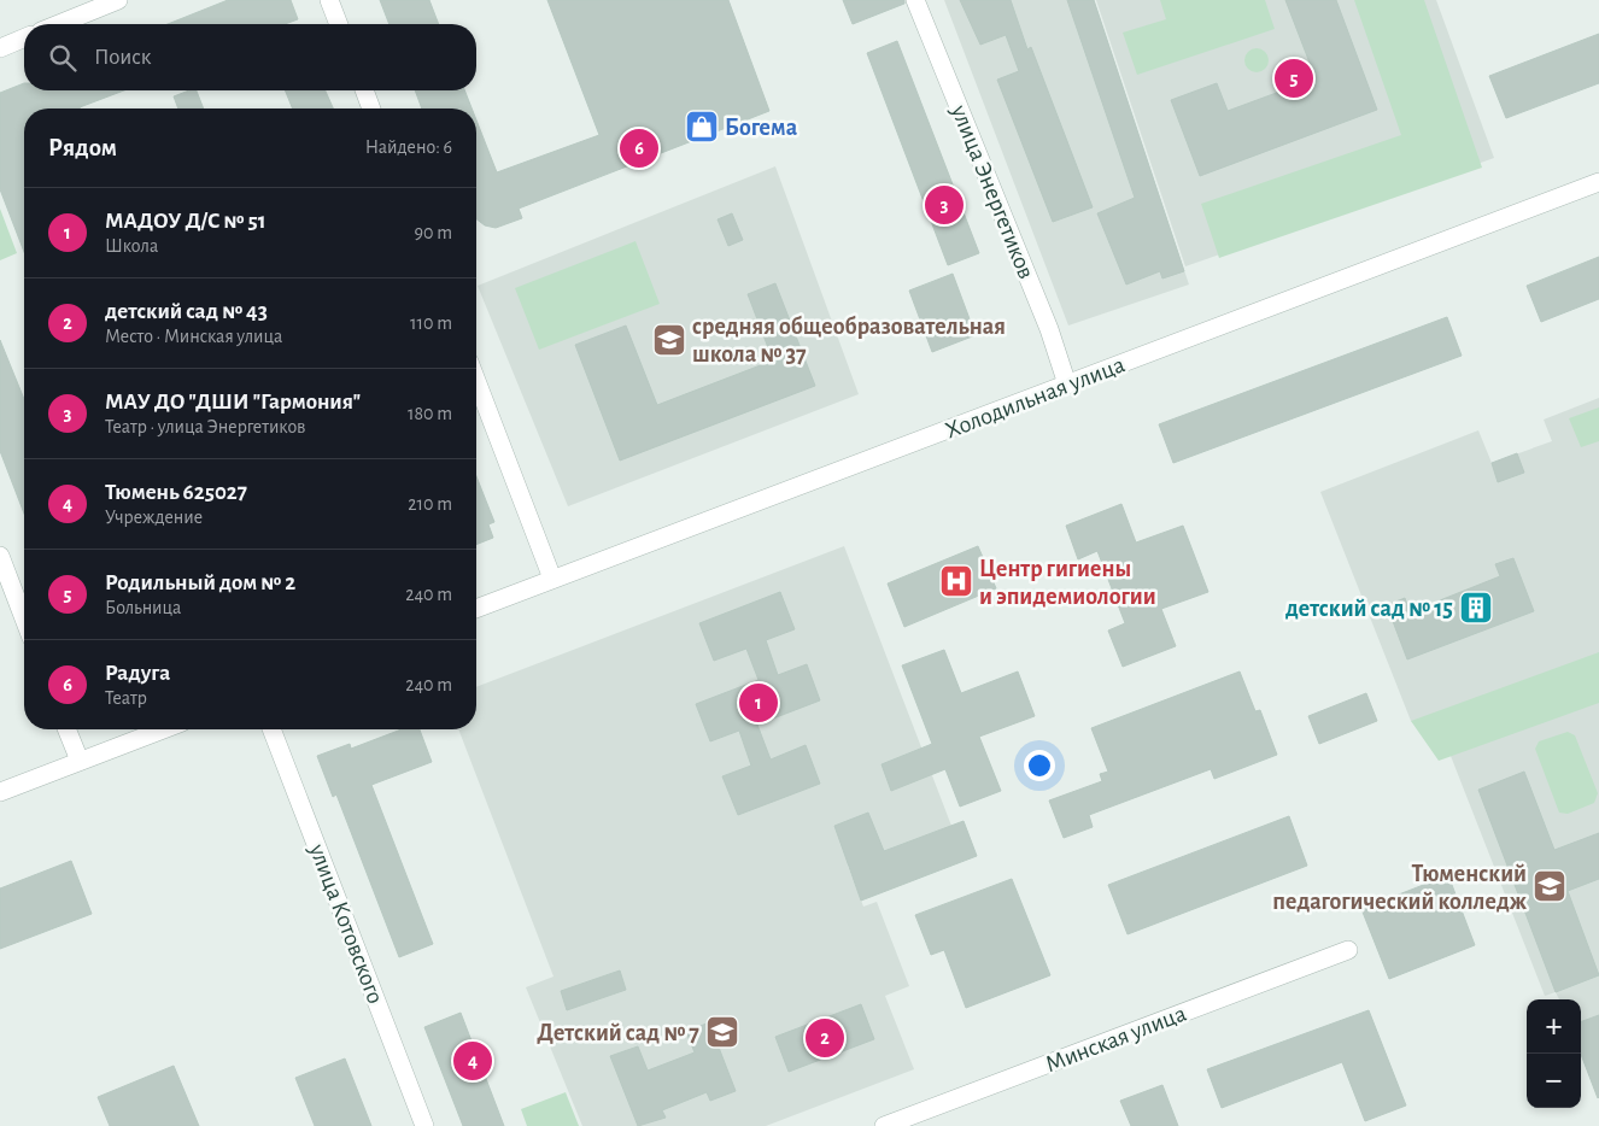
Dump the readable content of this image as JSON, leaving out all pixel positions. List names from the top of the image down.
{
  "streets": {
    "street": [
      "улица Энергетиков",
      "Холодильная улица",
      "улица Котовского",
      "Минская улица"
    ]
  },
  "crossings": [
    ["улица Энергетиков", "Холодильная улица"]
  ],
  "places": {
    "shop": ["Богема"],
    "school or university": ["средняя общеобразовательная школа № 37", "Тюменский педагогический колледж", "Детский сад № 7"],
    "hospital": ["Центр гигиены и эпидемиологии"],
    "building": ["детский сад № 15"]
  },
  "page": {
    "search": "Поиск",
    "pins": [
      "5",
      "6",
      "3",
      "1",
      "2",
      "4"
    ],
    "heading": ["Рядом", "Найдено: 6"],
    "list": [
      {
        "mark": "1",
        "name": "МАДОУ Д/С № 51",
        "note": "Школа",
        "value": "90 m"
      },
      {
        "mark": "2",
        "name": "детский сад № 43",
        "note": "Место · Минская улица",
        "value": "110 m"
      },
      {
        "mark": "3",
        "name": "МАУ ДО \"ДШИ \"Гармония\"",
        "note": "Театр · улица Энергетиков",
        "value": "180 m"
      },
      {
        "mark": "4",
        "name": "Тюмень 625027",
        "note": "Учреждение",
        "value": "210 m"
      },
      {
        "mark": "5",
        "name": "Родильный дом № 2",
        "note": "Больница",
        "value": "240 m"
      },
      {
        "mark": "6",
        "name": "Радуга",
        "note": "Театр",
        "value": "240 m"
      }
    ],
    "map_buttons": ["+", "−"]
  }
}
